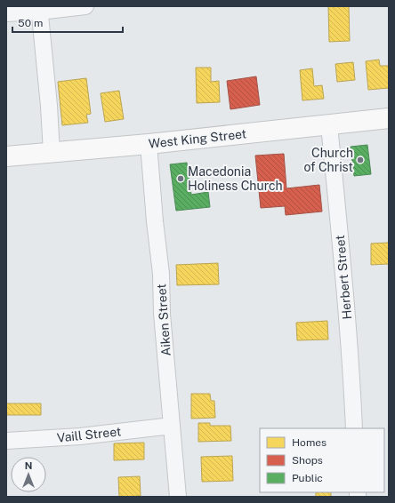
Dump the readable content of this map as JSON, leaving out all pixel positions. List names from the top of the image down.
{
  "streets": {
    "main road": ["West King Street"],
    "street": ["Herbert Street", "Aiken Street", "Vaill Street"]
  },
  "crossings": [
    ["West King Street", "Herbert Street"],
    ["West King Street", "Aiken Street"],
    ["Aiken Street", "Vaill Street"]
  ],
  "places": ["Church of Christ", "Macedonia Holiness Church"],
  "legend": ["Homes", "Shops", "Public"],
  "scale_bar": "50 m",
  "north": "top"
}
